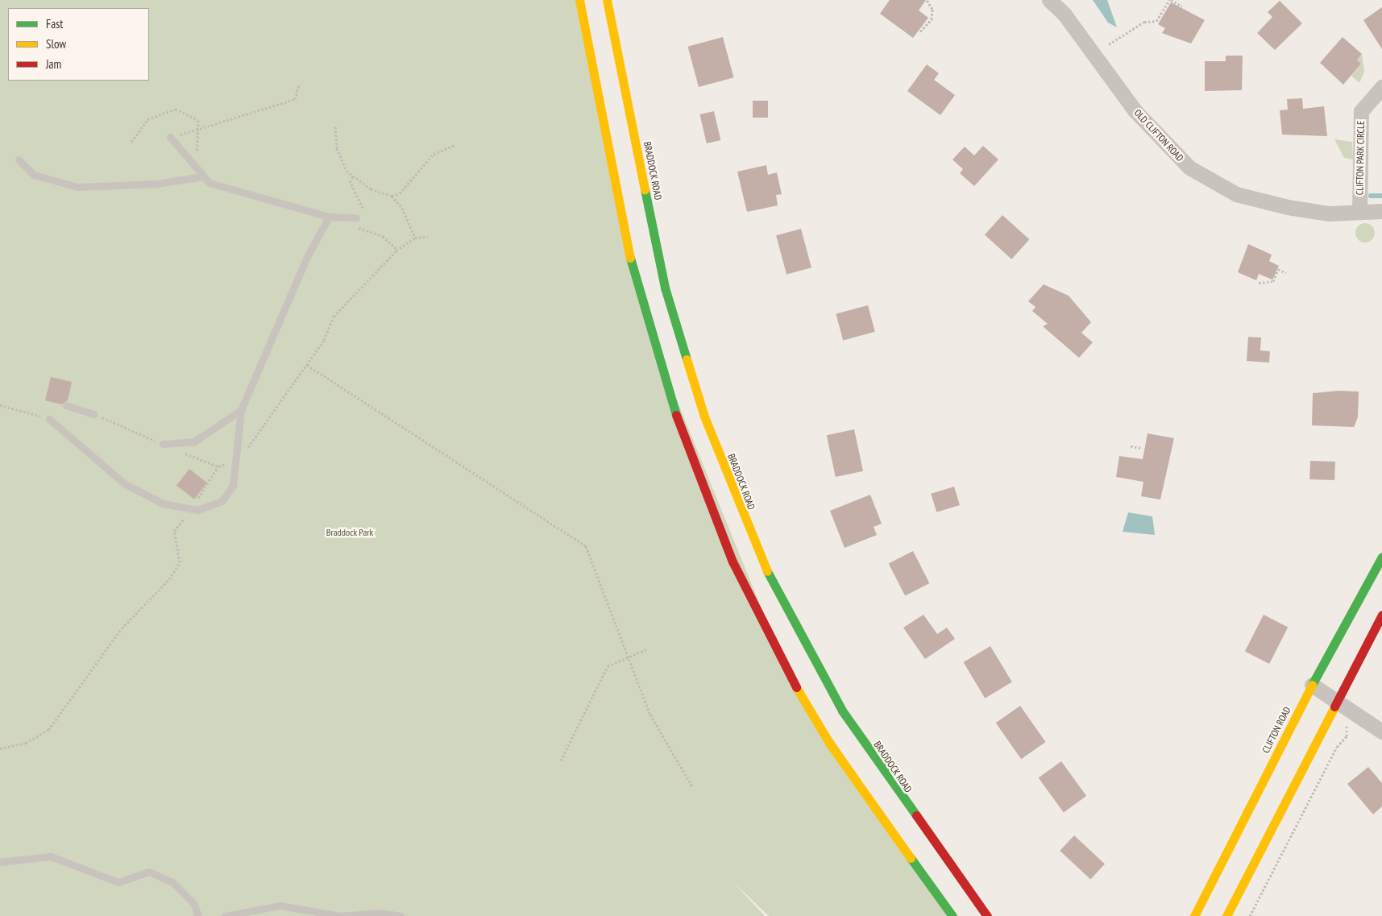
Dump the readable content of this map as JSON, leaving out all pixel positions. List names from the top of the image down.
{
  "streets": {
    "main road": ["BRADDOCK ROAD", "CLIFTON ROAD"],
    "street": ["OLD CLIFTON ROAD", "CLIFTON PARK CIRCLE"]
  },
  "crossings": [
    ["OLD CLIFTON ROAD", "CLIFTON PARK CIRCLE"]
  ],
  "parks": ["Braddock Park"],
  "legend": ["Fast", "Slow", "Jam"]
}
